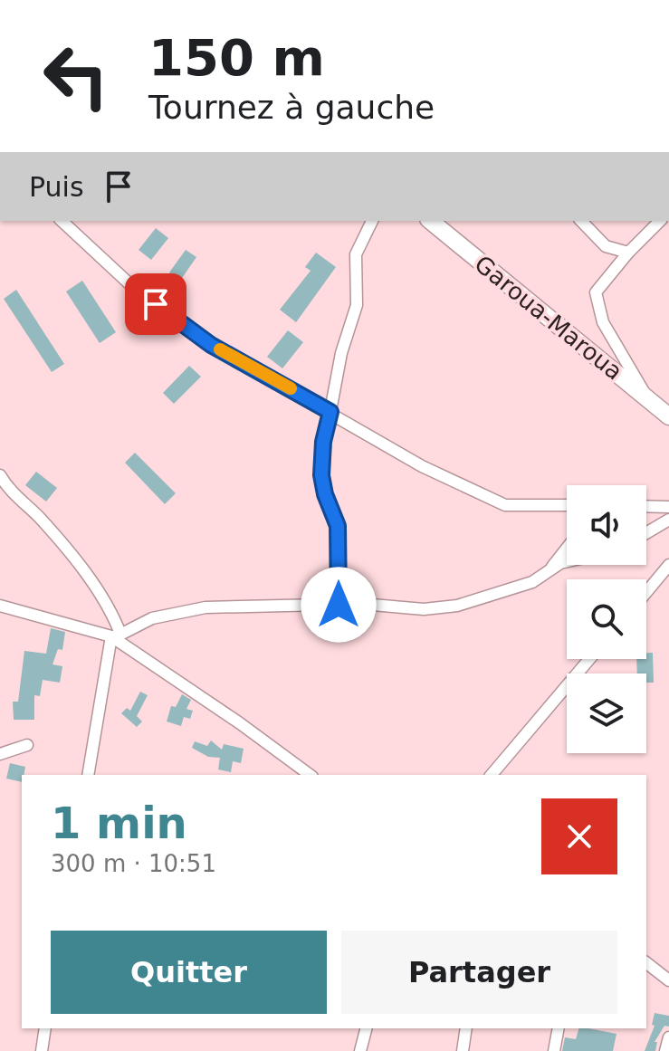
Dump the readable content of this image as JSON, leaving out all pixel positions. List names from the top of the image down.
{
  "streets": {
    "highway": ["Garoua-Maroua"]
  },
  "page": {
    "turn": ["150 m", "Tournez à gauche"],
    "then": "Puis",
    "heading": ["1 min", "300 m · 10:51"],
    "buttons": ["Quitter", "Partager"]
  }
}
